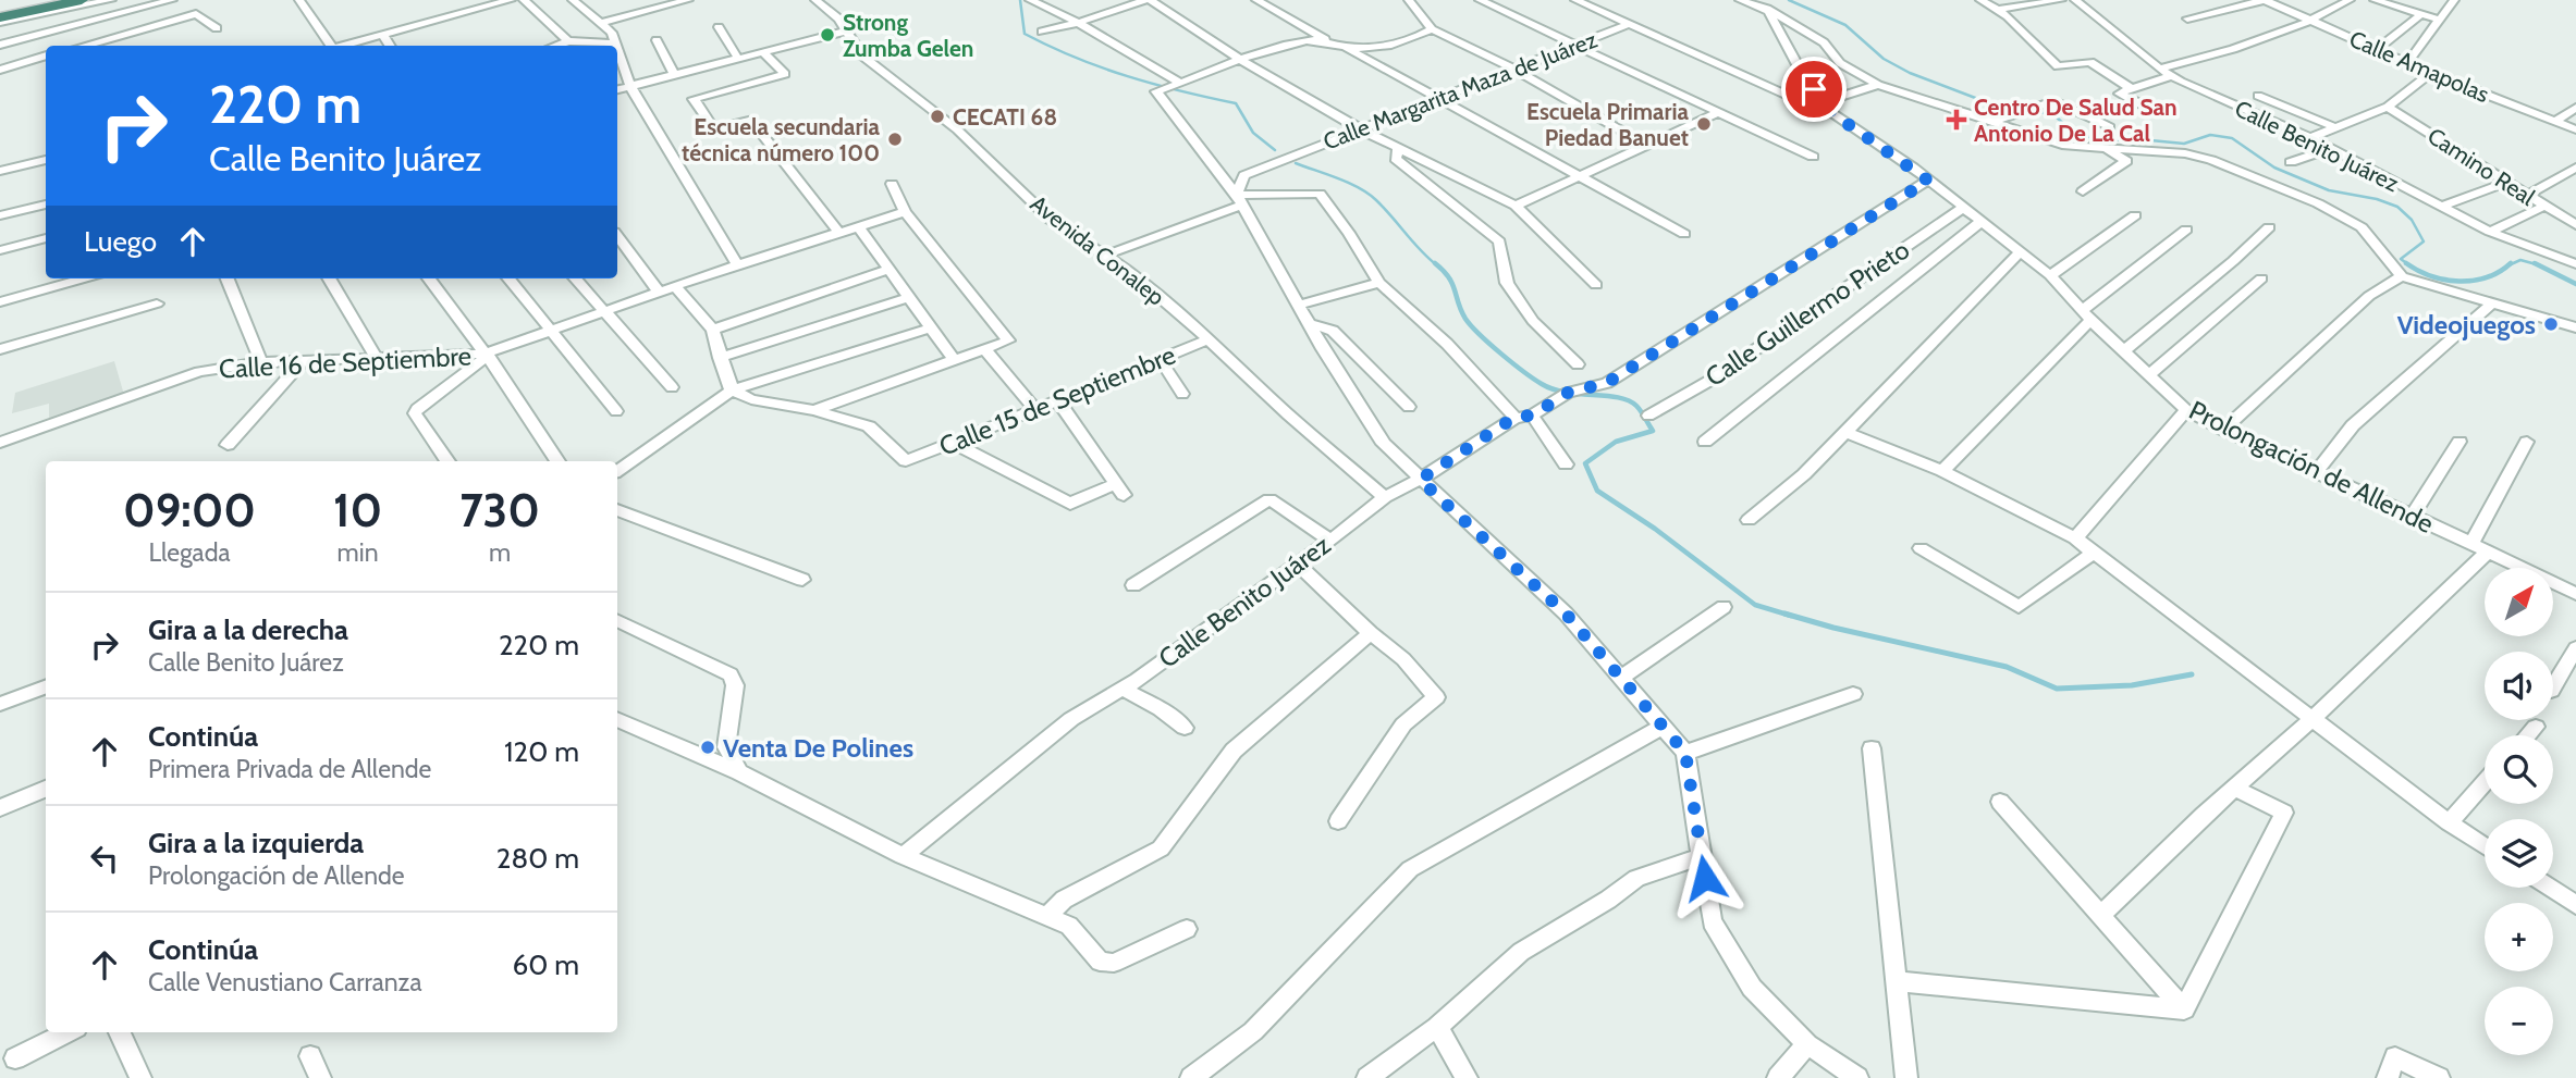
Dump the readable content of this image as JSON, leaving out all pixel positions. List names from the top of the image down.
{
  "streets": {
    "street": [
      "Calle Amapolas",
      "Calle Margarita Maza de Juárez",
      "Calle Benito Juárez",
      "Camino Real",
      "Avenida Conalep",
      "Calle Guillermo Prieto",
      "Calle 16 de Septiembre",
      "Calle 15 de Septiembre",
      "Prolongación de Allende"
    ]
  },
  "crossings": [
    ["Calle Benito Juárez", "Avenida Conalep"],
    ["Calle Benito Juárez", "Prolongación de Allende"],
    ["Avenida Conalep", "Calle 15 de Septiembre"],
    ["Calle Guillermo Prieto", "Prolongación de Allende"]
  ],
  "places": {
    "other": [
      "Strong Zumba Gelen",
      "CECATI 68",
      "Escuela Primaria Piedad Banuet",
      "Escuela secundaria técnica número 100",
      "Videojuegos",
      "Venta De Polines"
    ],
    "health": ["Centro De Salud San Antonio De La Cal"]
  },
  "north": "top right",
  "page": {
    "turn": ["220 m", "Calle Benito Juárez"],
    "then": "Luego",
    "eta": [
      "09:00",
      "Llegada",
      "10",
      "min",
      "730",
      "m"
    ],
    "map_buttons": ["+", "−"],
    "list": [
      {
        "name": "Gira a la derecha",
        "note": "Calle Benito Juárez",
        "value": "220 m"
      },
      {
        "name": "Continúa",
        "note": "Primera Privada de Allende",
        "value": "120 m"
      },
      {
        "name": "Gira a la izquierda",
        "note": "Prolongación de Allende",
        "value": "280 m"
      },
      {
        "name": "Continúa",
        "note": "Calle Venustiano Carranza",
        "value": "60 m"
      }
    ]
  }
}
